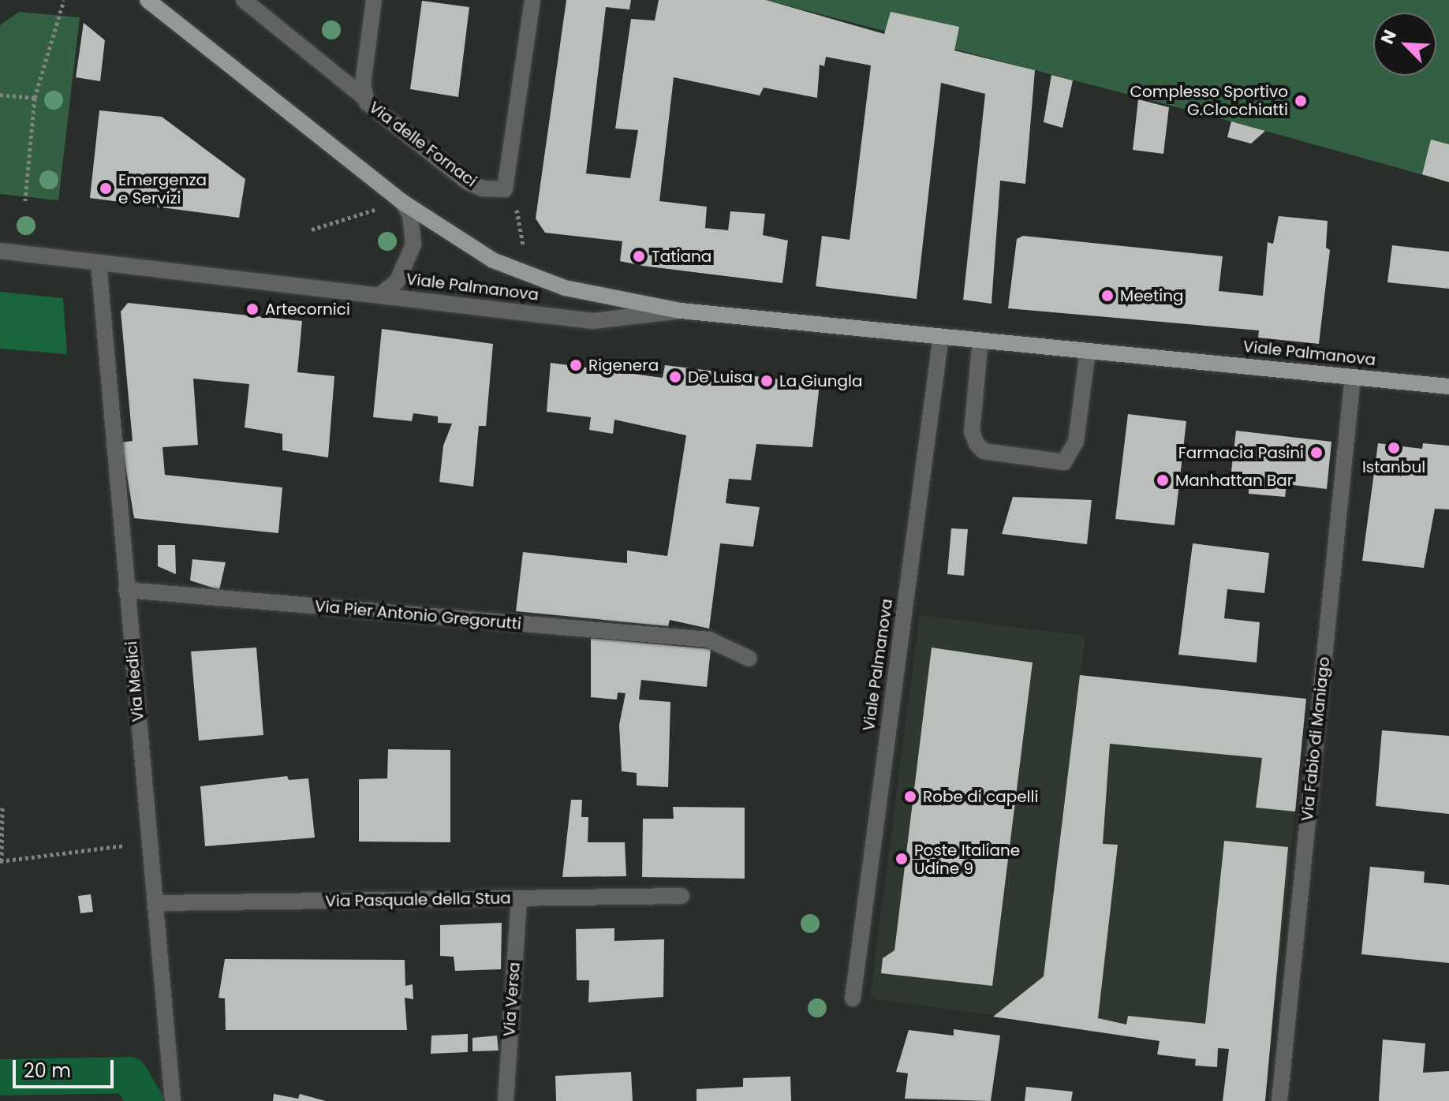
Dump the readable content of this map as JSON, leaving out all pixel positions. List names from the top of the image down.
{
  "streets": {
    "main road": ["Viale Palmanova"],
    "street": [
      "Via delle Fornaci",
      "Via Pier Antonio Gregorutti",
      "Via Medici",
      "Via Fabio di Maniago",
      "Via Pasquale della Stua",
      "Via Versa"
    ]
  },
  "crossings": [
    ["Viale Palmanova", "Via Medici"],
    ["Viale Palmanova", "Via Fabio di Maniago"],
    ["Via Pier Antonio Gregorutti", "Via Medici"],
    ["Via Medici", "Via Pasquale della Stua"],
    ["Via Pasquale della Stua", "Via Versa"]
  ],
  "places": [
    "Complesso Sportivo G.Clocchiatti",
    "Emergenza e Servizi",
    "Tatiana",
    "Meeting",
    "Artecornici",
    "Rigenera",
    "De Luisa",
    "La Giungla",
    "Istanbul",
    "Farmacia Pasini",
    "Manhattan Bar",
    "Robe di capelli",
    "Poste Italiane Udine 9"
  ],
  "scale_bar": "20 m",
  "north": "top left"
}
